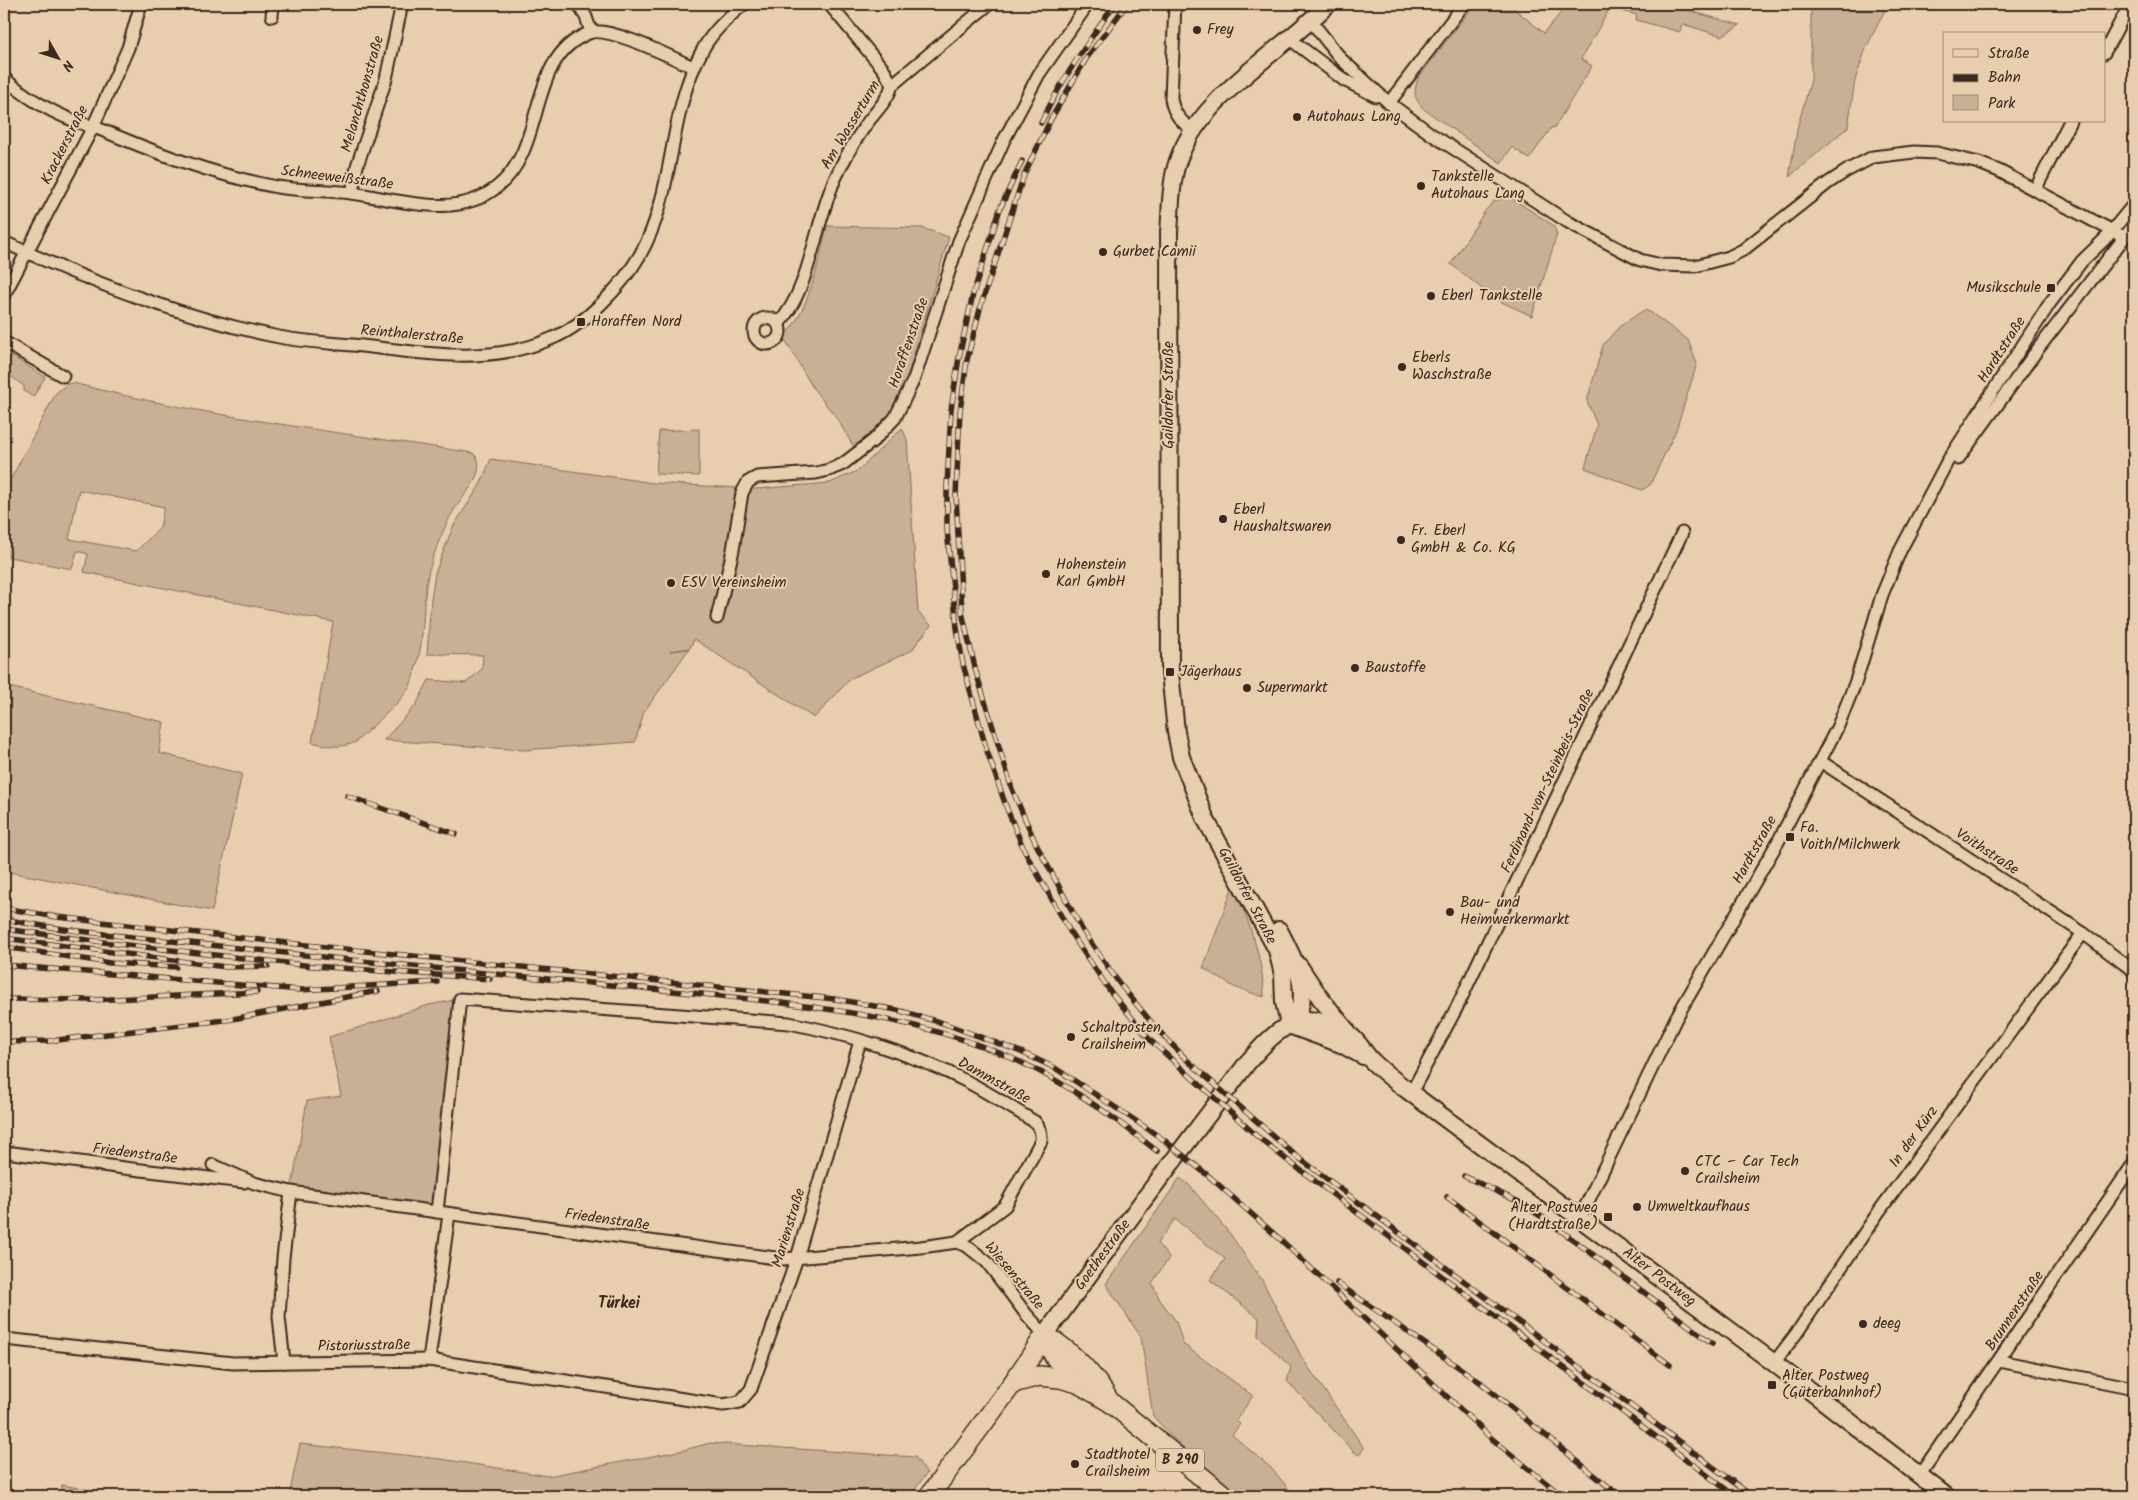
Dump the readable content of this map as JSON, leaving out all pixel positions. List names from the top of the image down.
{
  "streets": {
    "main road": [
      "Gaildorfer Straße",
      "Goethestraße",
      "Alter Postweg",
      "B 290"
    ],
    "street": [
      "Melanchthonstraße",
      "Am Wasserturm",
      "Krackerstraße",
      "Schneeweißstraße",
      "Reinthalerstraße",
      "Horaffenstraße",
      "Hardtstraße",
      "Ferdinand-von-Steinbeis-Straße",
      "Voithstraße",
      "Dammstraße",
      "In der Kürz",
      "Friedenstraße",
      "Marienstraße",
      "Wiesenstraße",
      "Brunnenstraße",
      "Pistoriusstraße"
    ]
  },
  "crossings": [
    ["Melanchthonstraße", "Schneeweißstraße"],
    ["Krackerstraße", "Schneeweißstraße"],
    ["Krackerstraße", "Reinthalerstraße"],
    ["Hardtstraße", "Voithstraße"],
    ["Hardtstraße", "Alter Postweg"],
    ["Gaildorfer Straße", "Goethestraße"],
    ["Gaildorfer Straße", "Alter Postweg"],
    ["Ferdinand-von-Steinbeis-Straße", "Alter Postweg"],
    ["Voithstraße", "In der Kürz"],
    ["Dammstraße", "Friedenstraße"],
    ["Dammstraße", "Marienstraße"],
    ["Dammstraße", "Wiesenstraße"],
    ["In der Kürz", "Alter Postweg"],
    ["Friedenstraße", "Marienstraße"],
    ["Friedenstraße", "Wiesenstraße"],
    ["Marienstraße", "Pistoriusstraße"],
    ["Goethestraße", "Wiesenstraße"],
    ["Goethestraße", "Alter Postweg"],
    ["Goethestraße", "B 290"],
    ["Wiesenstraße", "B 290"],
    ["Alter Postweg", "Brunnenstraße"]
  ],
  "districts": ["Türkei"],
  "places": {
    "other": [
      "Frey",
      "Autohaus Lang",
      "Tankstelle Autohaus Lang",
      "Gurbet Camii",
      "Eberl Tankstelle",
      "Eberls Waschstraße",
      "Eberl Haushaltswaren",
      "Fr. Eberl GmbH & Co. KG",
      "Hohenstein Karl GmbH",
      "ESV Vereinsheim",
      "Baustoffe",
      "Supermarkt",
      "Bau- und Heimwerkermarkt",
      "Schaltposten Crailsheim",
      "CTC – Car Tech Crailsheim",
      "Umweltkaufhaus",
      "deeg",
      "Stadthotel Crailsheim"
    ],
    "transit": [
      "Musikschule",
      "Horaffen Nord",
      "Jägerhaus",
      "Fa. Voith/Milchwerk",
      "Alter Postweg (Hardtstraße)",
      "Alter Postweg (Güterbahnhof)"
    ]
  },
  "legend": ["Straße", "Bahn", "Park"],
  "north": "bottom right"
}
